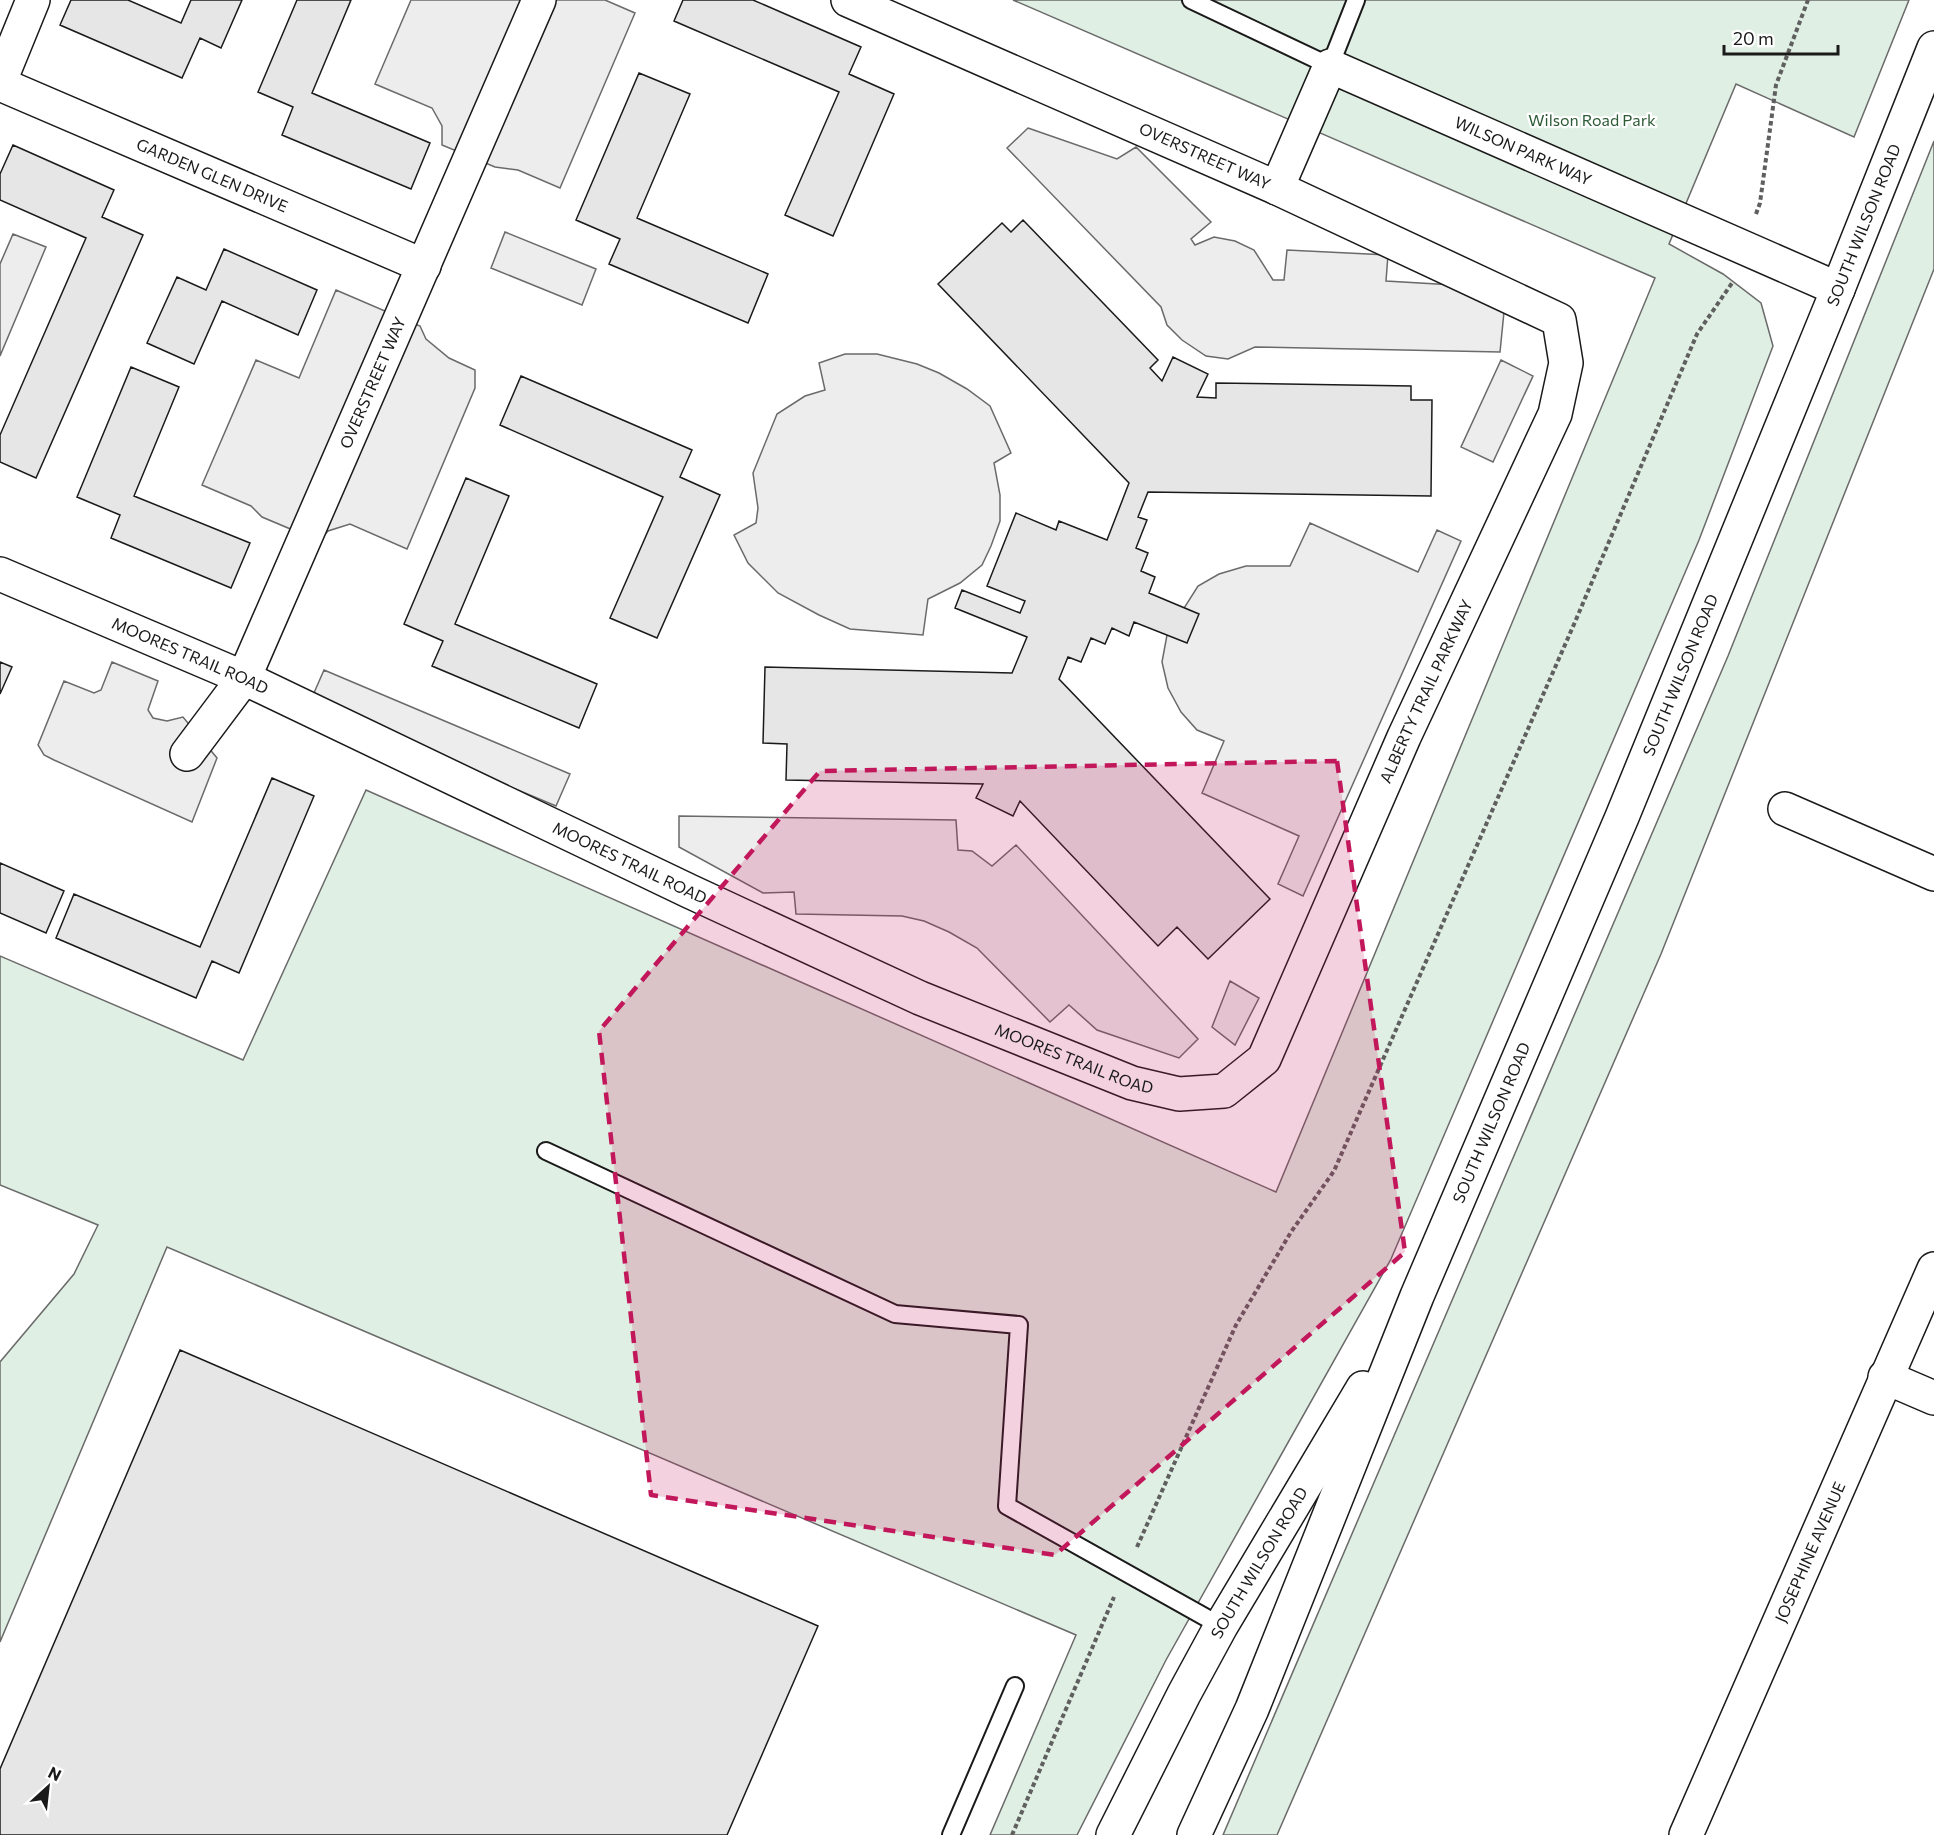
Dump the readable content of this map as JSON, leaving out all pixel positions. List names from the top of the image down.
{
  "streets": {
    "street": [
      "WILSON PARK WAY",
      "OVERSTREET WAY",
      "GARDEN GLEN DRIVE",
      "SOUTH WILSON ROAD",
      "MOORES TRAIL ROAD",
      "ALBERTY TRAIL PARKWAY",
      "JOSEPHINE AVENUE"
    ]
  },
  "crossings": [
    ["WILSON PARK WAY", "SOUTH WILSON ROAD"],
    ["OVERSTREET WAY", "GARDEN GLEN DRIVE"],
    ["OVERSTREET WAY", "MOORES TRAIL ROAD"],
    ["OVERSTREET WAY", "ALBERTY TRAIL PARKWAY"],
    ["MOORES TRAIL ROAD", "ALBERTY TRAIL PARKWAY"]
  ],
  "parks": ["Wilson Road Park"],
  "scale_bar": "20 m",
  "north": "top right"
}
